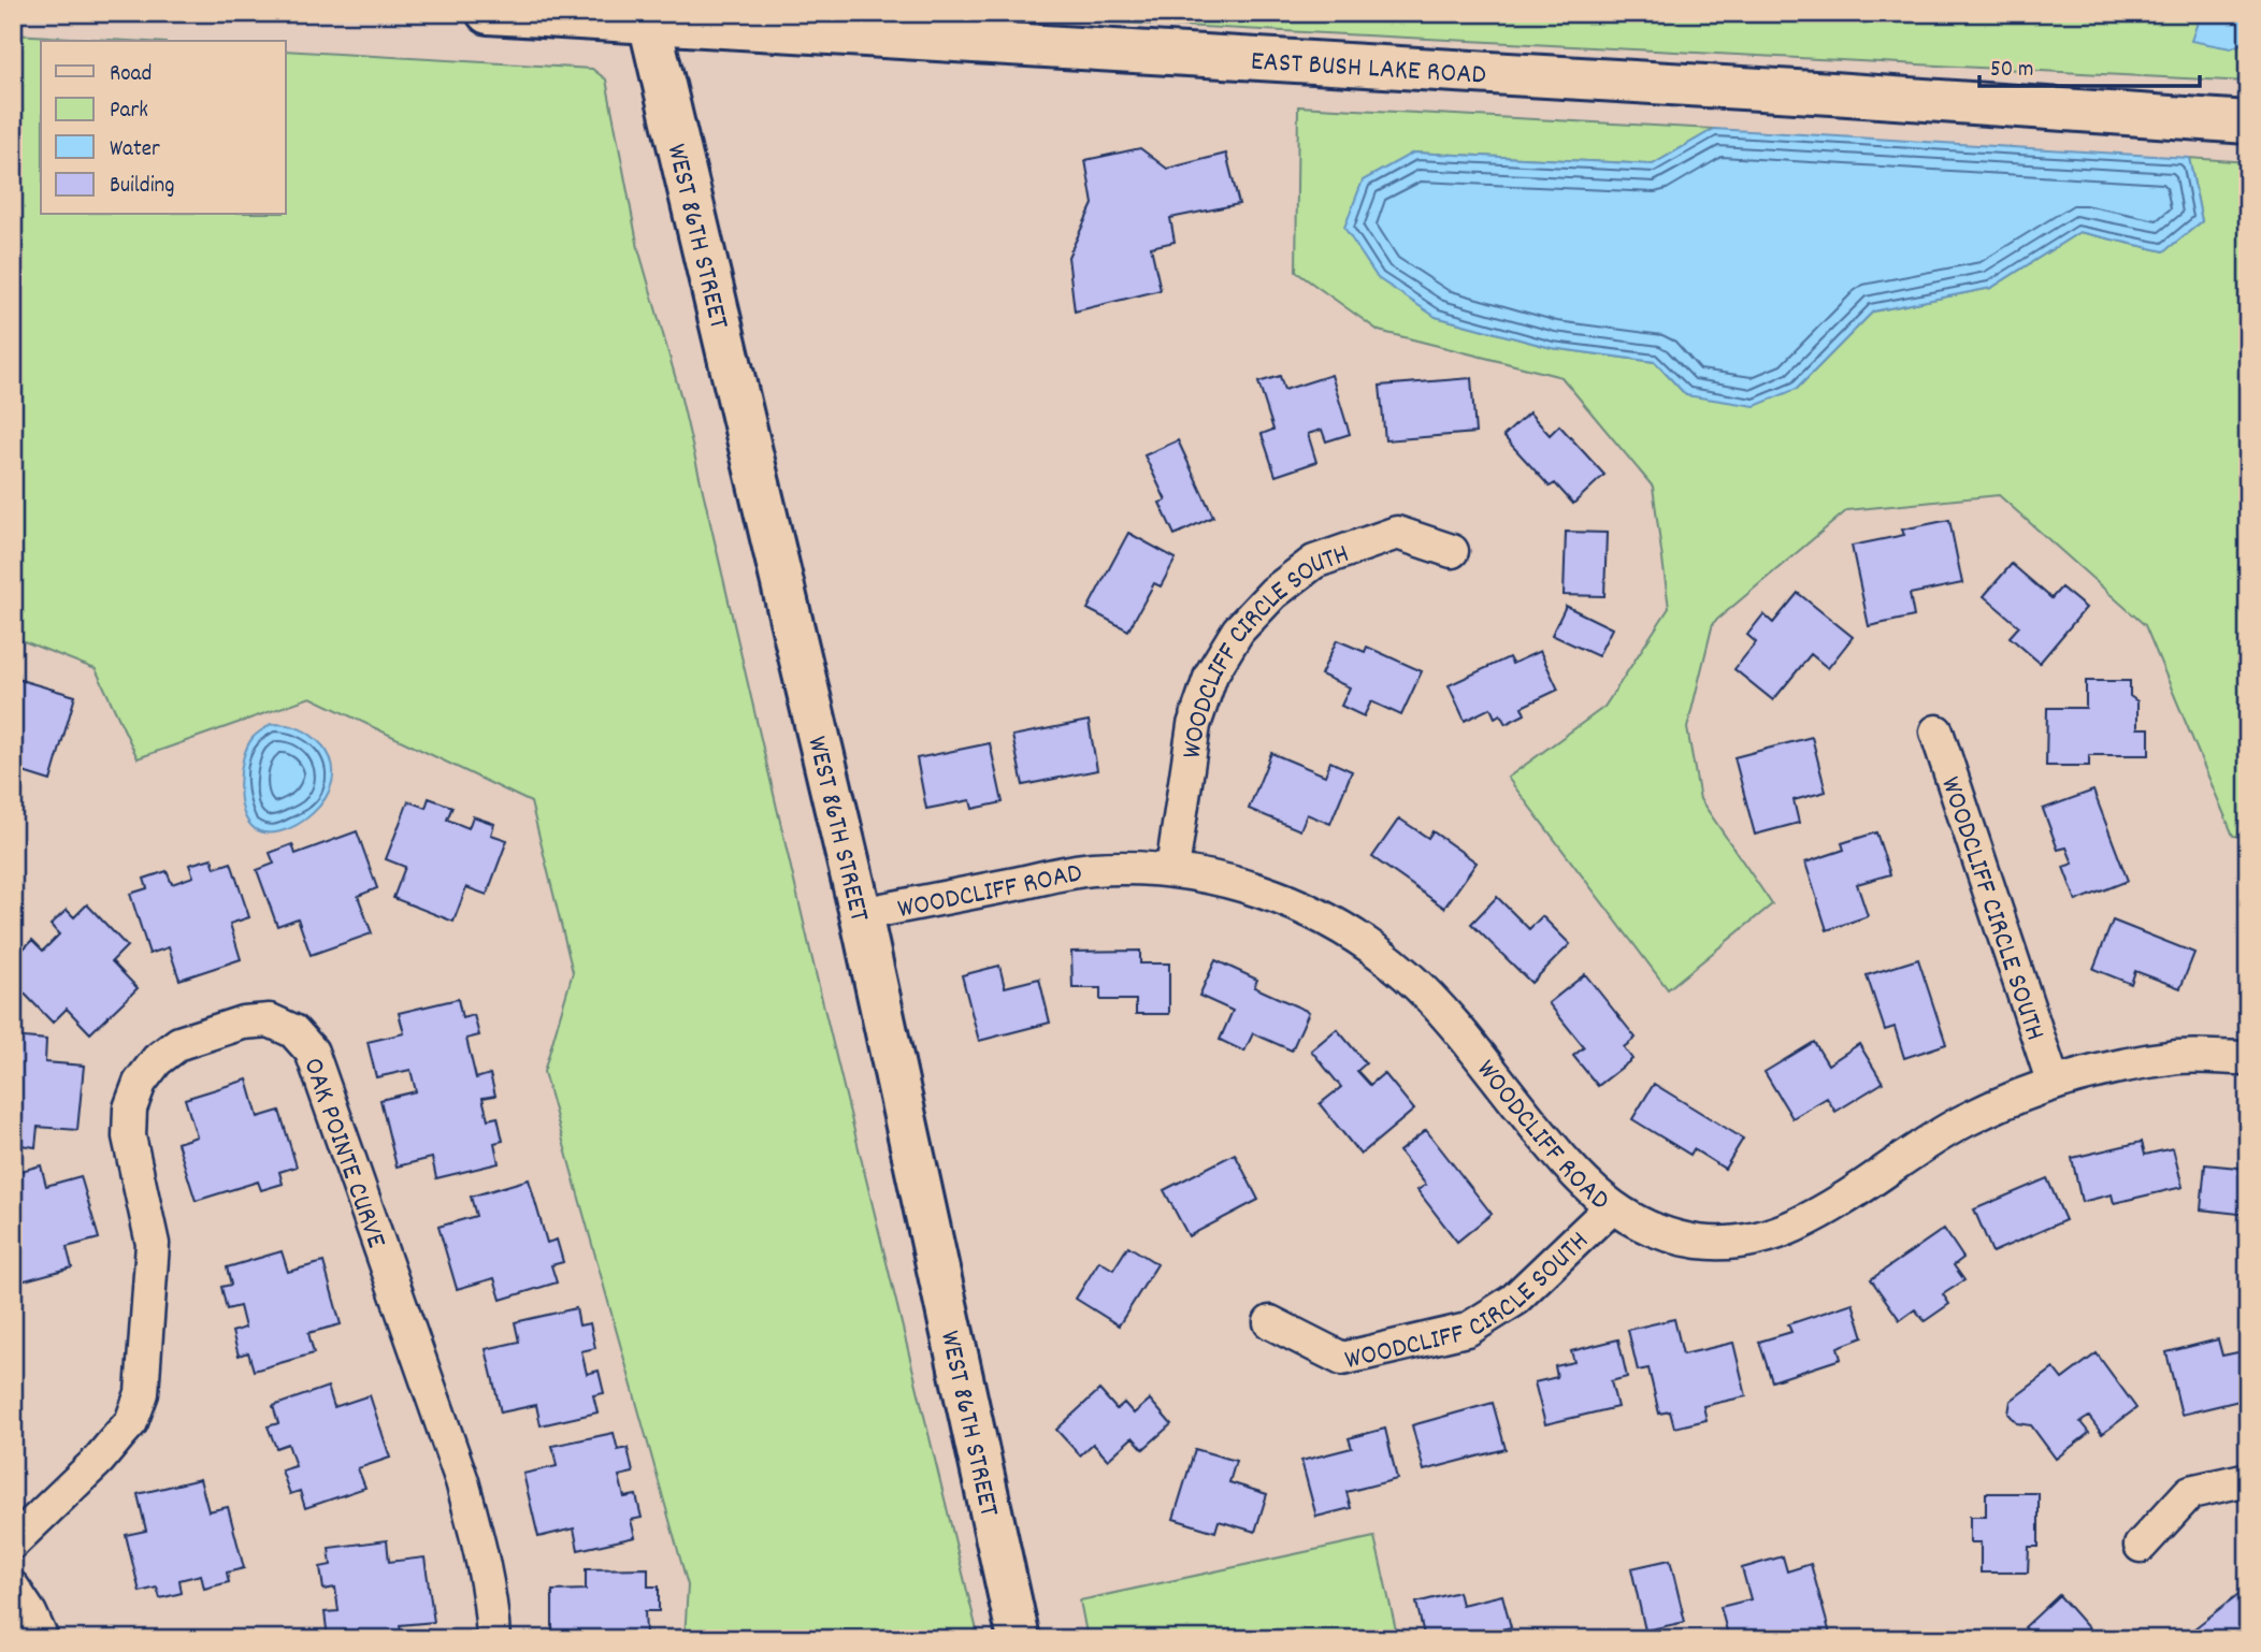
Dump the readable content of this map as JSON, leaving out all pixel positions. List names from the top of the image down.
{
  "streets": {
    "street": [
      "EAST BUSH LAKE ROAD",
      "WEST 86TH STREET",
      "WOODCLIFF CIRCLE SOUTH",
      "WOODCLIFF ROAD",
      "OAK POINTE CURVE"
    ]
  },
  "crossings": [
    ["EAST BUSH LAKE ROAD", "WEST 86TH STREET"],
    ["WEST 86TH STREET", "WOODCLIFF ROAD"],
    ["WOODCLIFF CIRCLE SOUTH", "WOODCLIFF ROAD"]
  ],
  "legend": [
    "Road",
    "Park",
    "Water",
    "Building"
  ],
  "scale_bar": "50 m"
}
